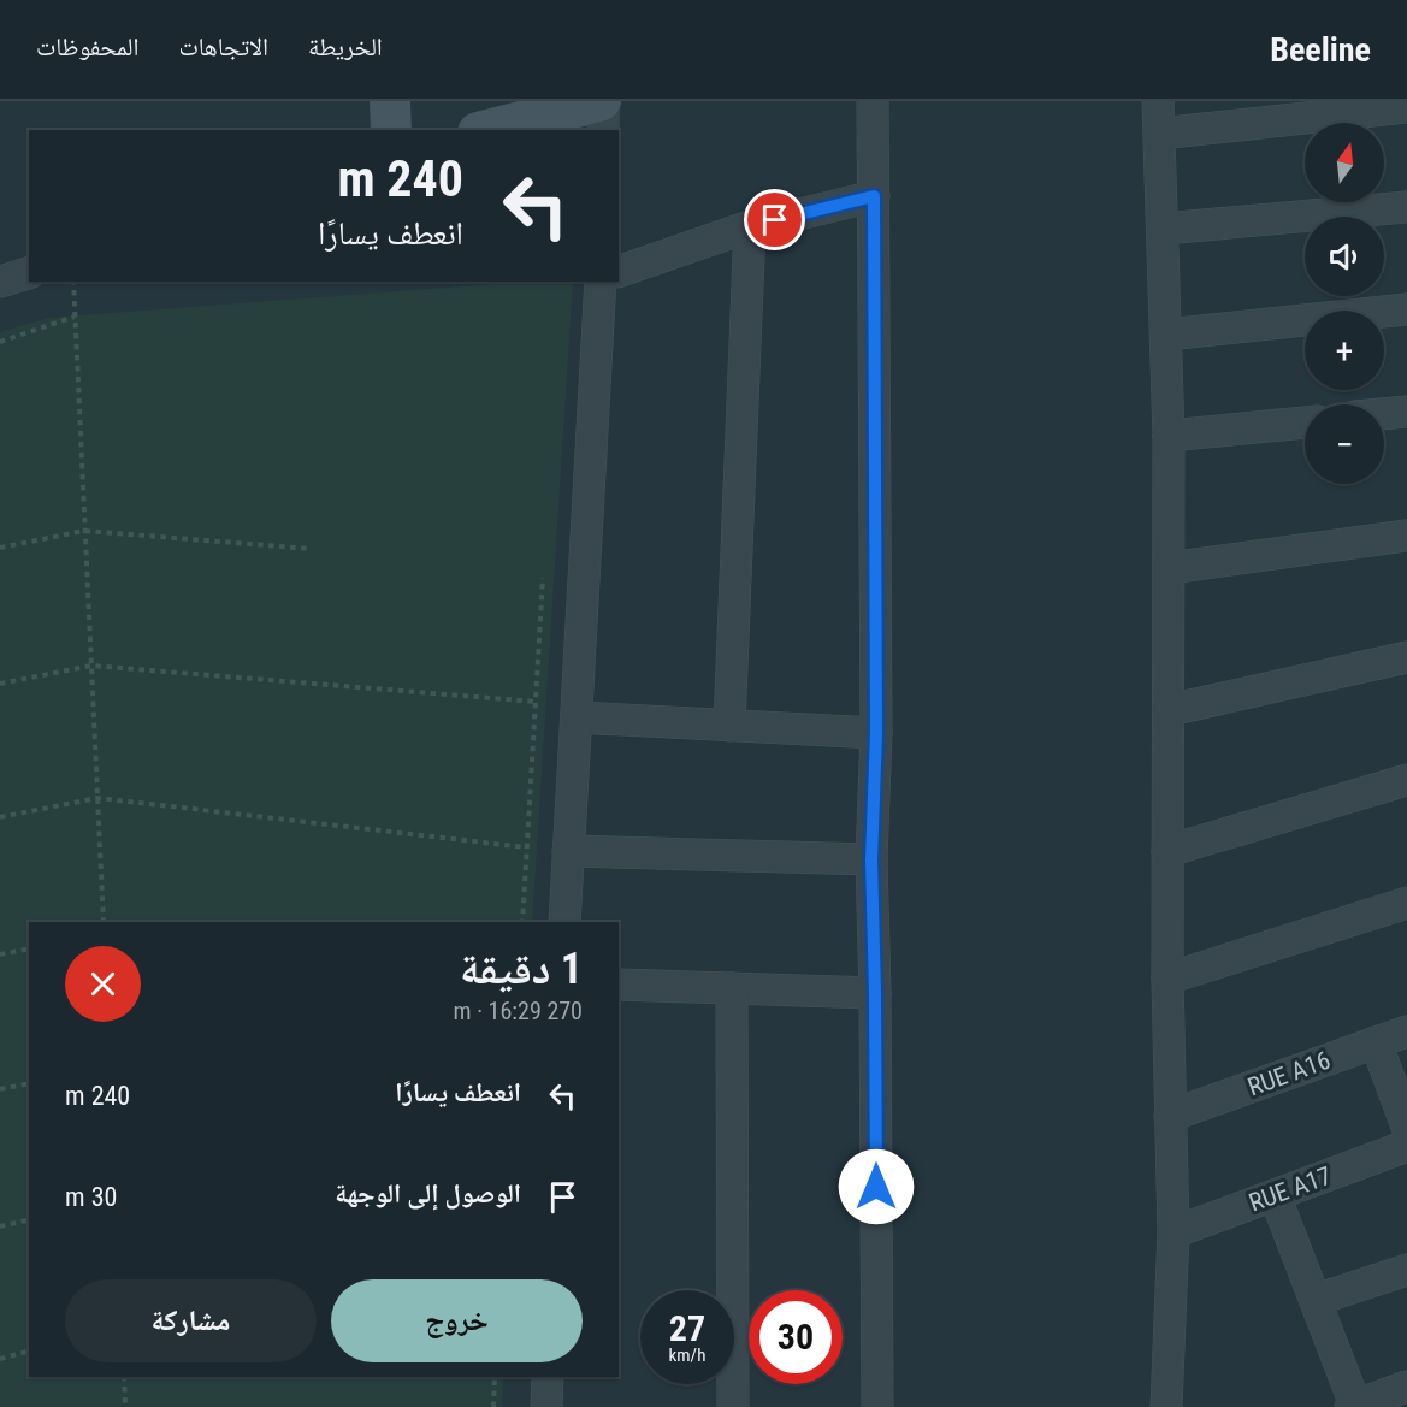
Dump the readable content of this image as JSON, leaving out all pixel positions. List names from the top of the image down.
{
  "streets": {
    "street": ["RUE A16", "RUE A17"]
  },
  "north": "top",
  "page": {
    "header": "Beeline",
    "nav": ["الخريطة", "الاتجاهات", "المحفوظات"],
    "map_buttons": ["+", "−"],
    "turn": ["240 m", "انعطف يسارًا"],
    "heading": ["1 دقيقة", "270 m · 16:29"],
    "list": [
      {
        "name": "انعطف يسارًا",
        "value": "240 m"
      },
      {
        "name": "الوصول إلى الوجهة",
        "value": "30 m"
      }
    ],
    "buttons": ["خروج", "مشاركة"],
    "speed": "27 km/h",
    "limit": "30"
  }
}
